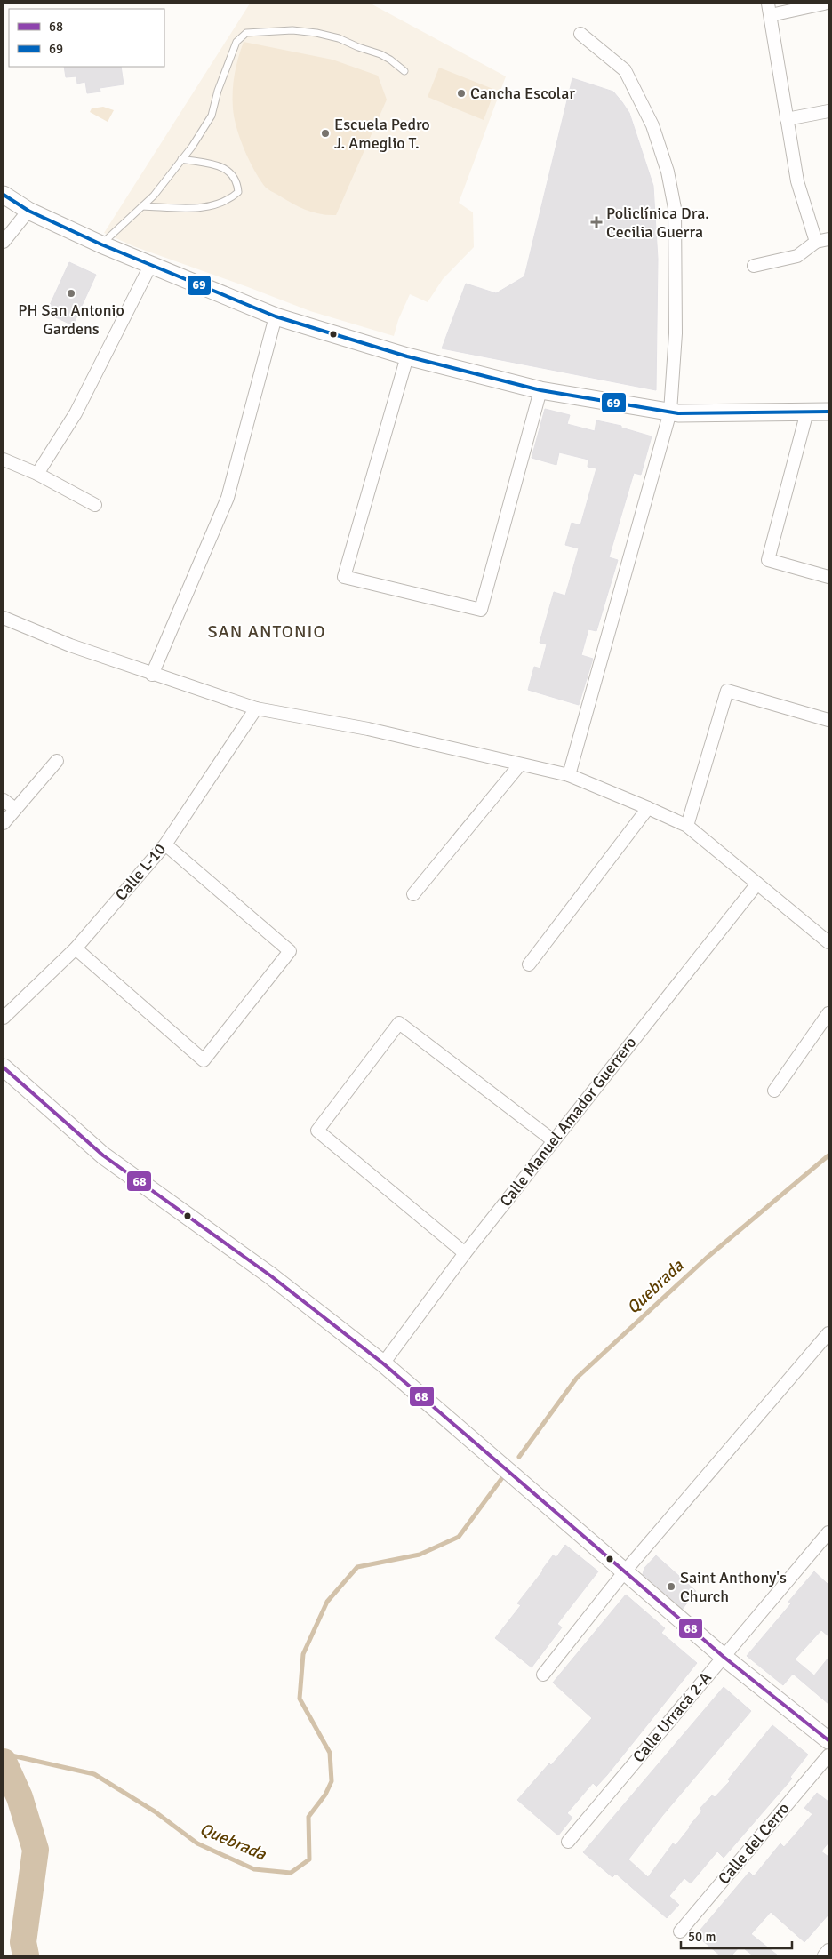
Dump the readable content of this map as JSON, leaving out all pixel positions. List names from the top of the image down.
{
  "streets": {
    "street": [
      "Calle L-10",
      "Calle Manuel Amador Guerrero",
      "Calle Urracá 2-A",
      "Calle del Cerro"
    ]
  },
  "districts": ["SAN ANTONIO"],
  "water": ["Quebrada"],
  "places": {
    "other": [
      "Cancha Escolar",
      "Escuela Pedro J. Ameglio T.",
      "PH San Antonio Gardens",
      "Saint Anthony's Church"
    ],
    "health": ["Policlínica Dra. Cecilia Guerra"]
  },
  "lines": ["transit line 69", "transit line 68"],
  "legend": ["68", "69"],
  "scale_bar": "50 m"
}
